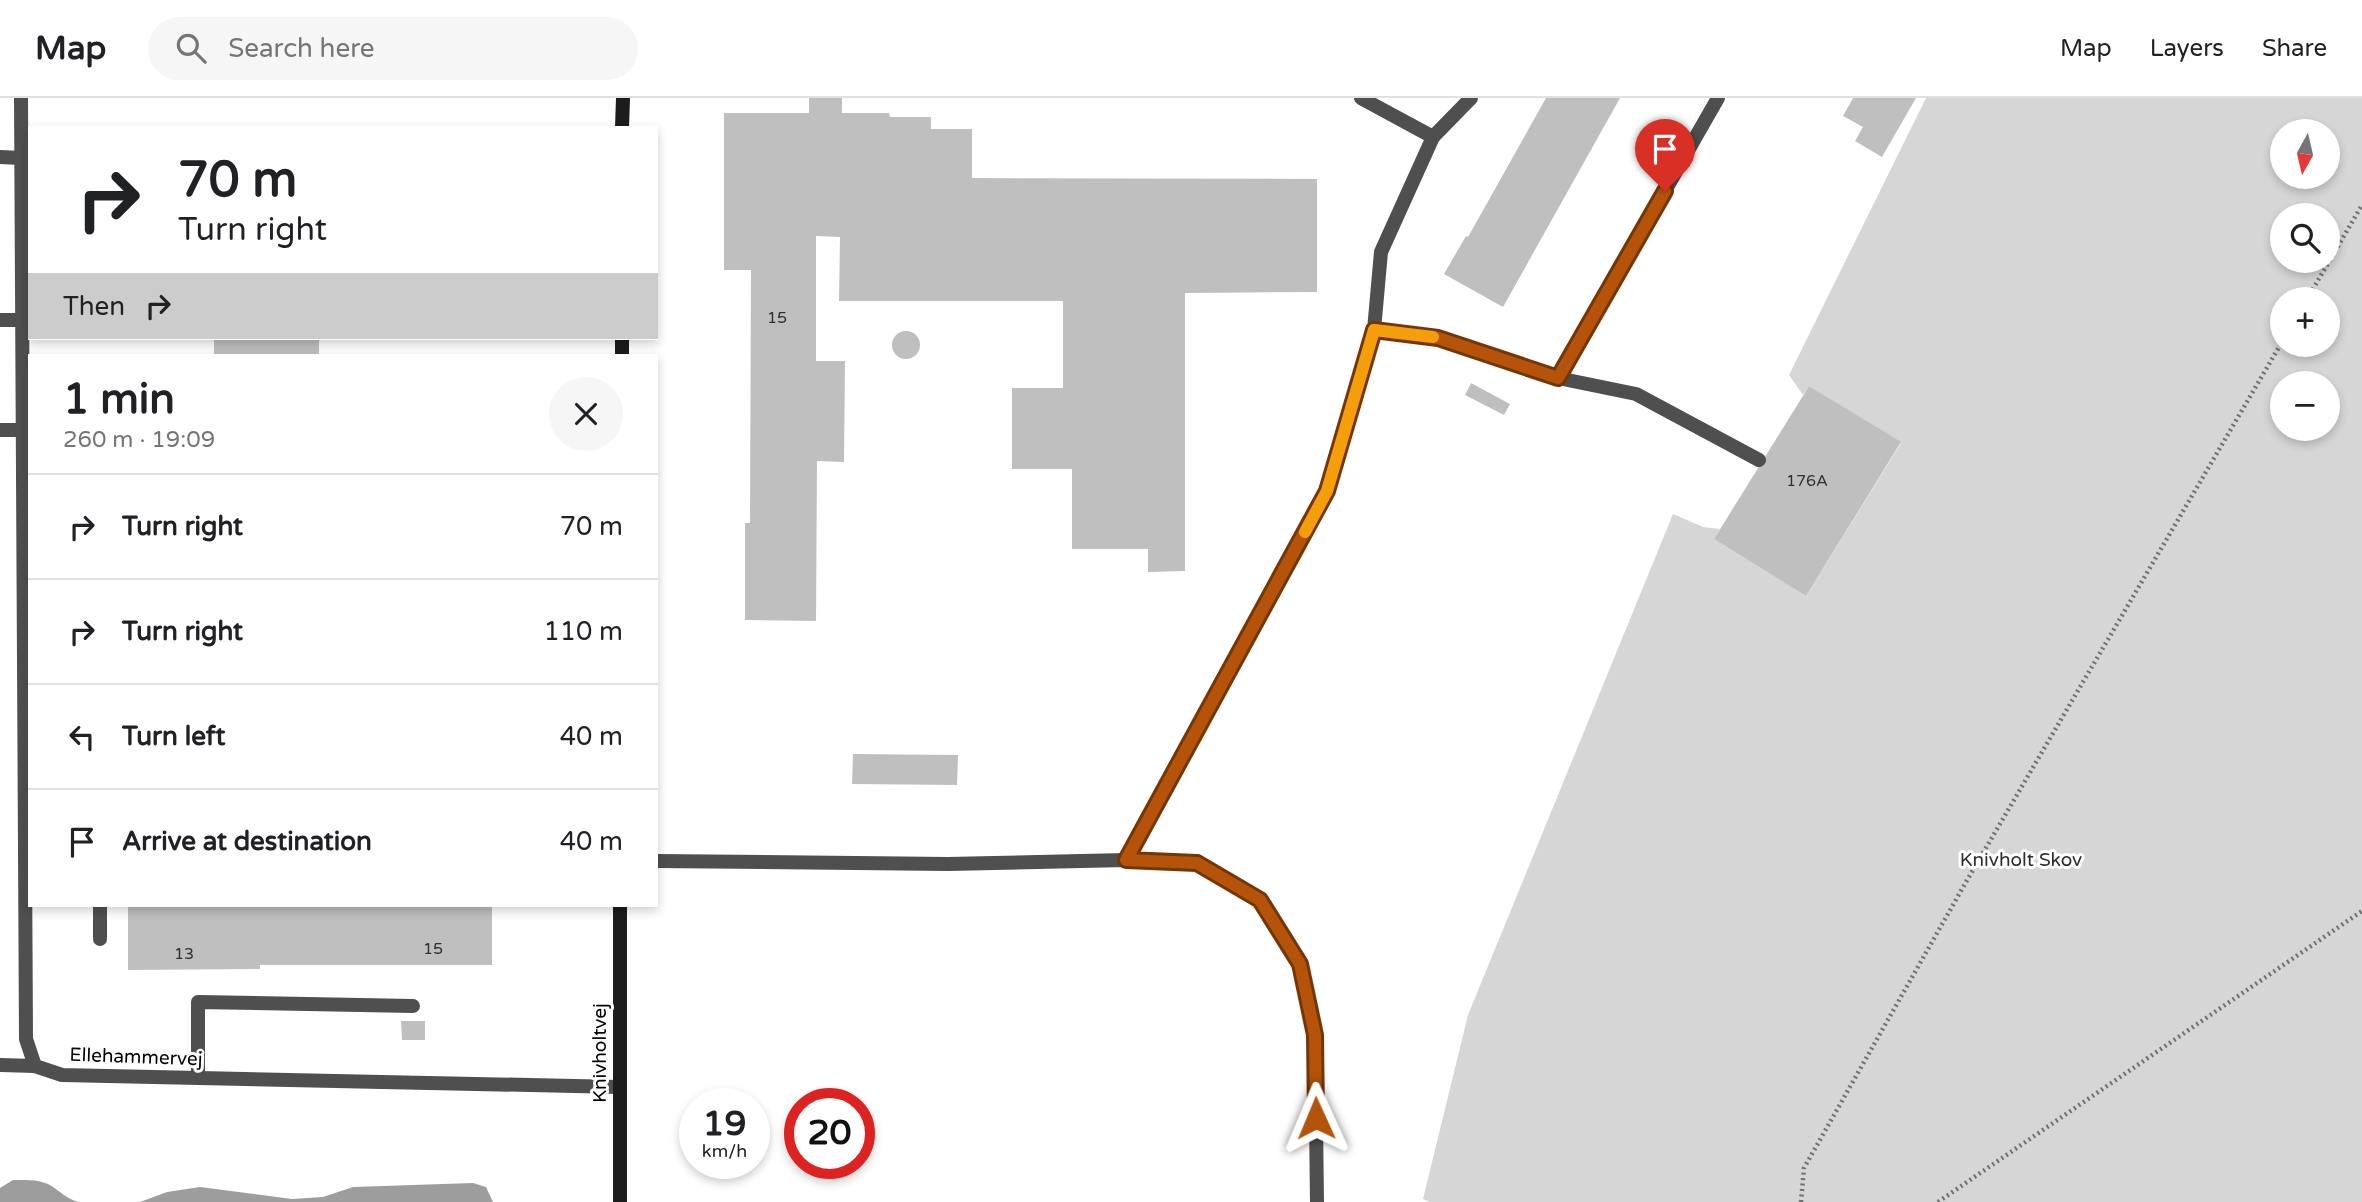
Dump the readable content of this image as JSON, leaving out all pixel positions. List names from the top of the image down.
{
  "streets": {
    "street": ["Knivholtvej", "Ellehammervej"]
  },
  "crossings": [
    ["Knivholtvej", "Ellehammervej"]
  ],
  "parks": ["Knivholt Skov"],
  "house_numbers": [
    "15",
    "176A",
    "15",
    "13"
  ],
  "north": "bottom",
  "page": {
    "header": "Map",
    "search": "Search here",
    "nav": ["Map", "Layers", "Share"],
    "map_buttons": ["+", "−"],
    "turn": ["70 m", "Turn right"],
    "then": "Then",
    "heading": ["1 min", "260 m · 19:09"],
    "list": [
      {
        "name": "Turn right",
        "value": "70 m"
      },
      {
        "name": "Turn right",
        "value": "110 m"
      },
      {
        "name": "Turn left",
        "value": "40 m"
      },
      {
        "name": "Arrive at destination",
        "value": "40 m"
      }
    ],
    "speed": "19 km/h",
    "limit": "20"
  }
}
